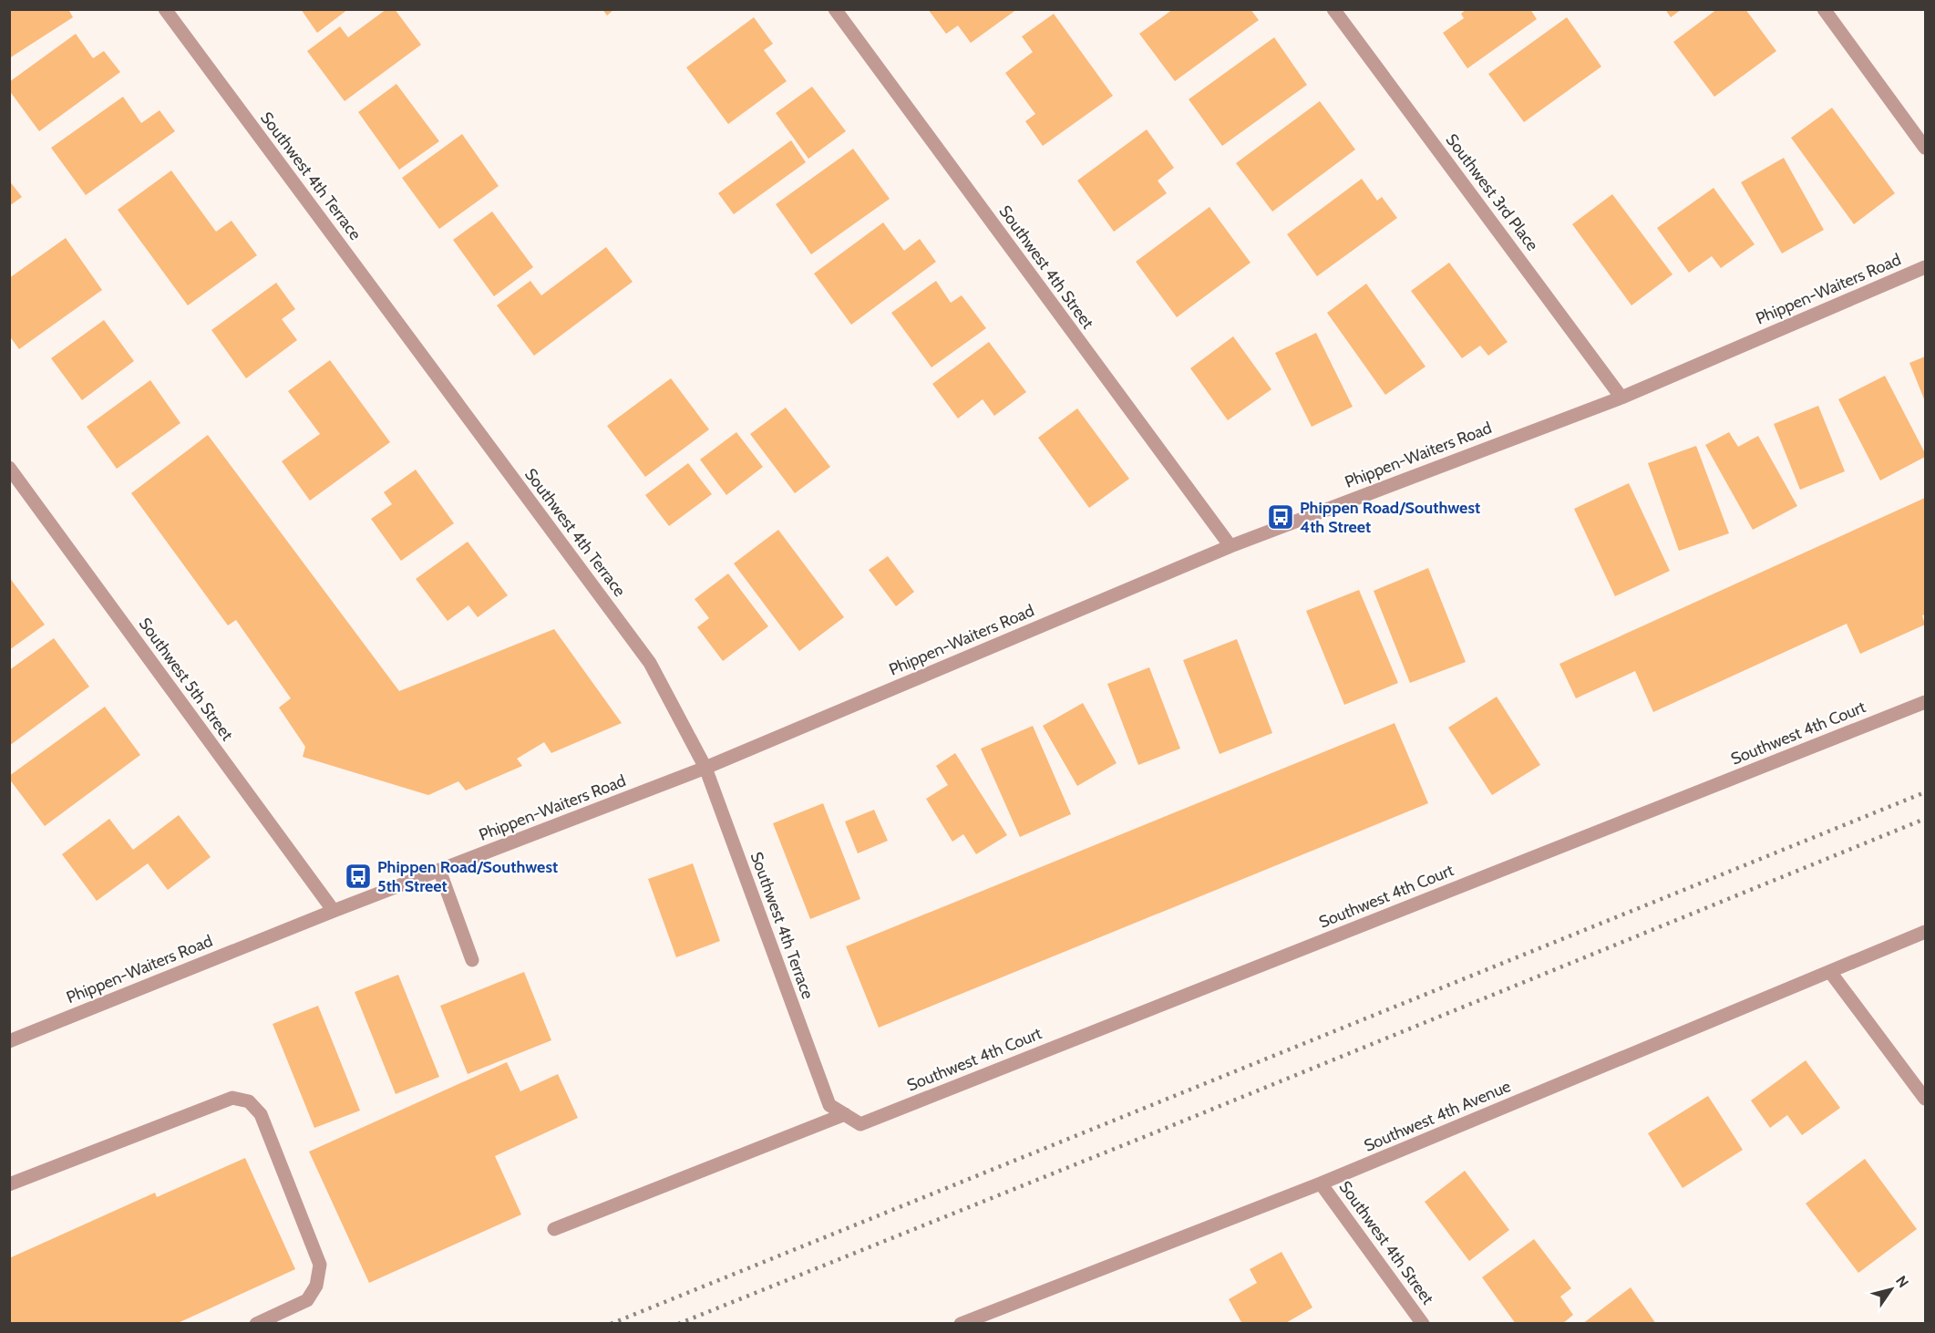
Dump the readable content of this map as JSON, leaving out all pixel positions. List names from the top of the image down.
{
  "streets": {
    "street": [
      "Southwest 4th Terrace",
      "Southwest 3rd Place",
      "Southwest 4th Street",
      "Phippen-Waiters Road",
      "Southwest 5th Street",
      "Southwest 4th Court",
      "Southwest 4th Avenue"
    ]
  },
  "crossings": [
    ["Southwest 4th Terrace", "Phippen-Waiters Road"],
    ["Southwest 4th Terrace", "Southwest 4th Court"],
    ["Southwest 3rd Place", "Phippen-Waiters Road"],
    ["Southwest 4th Street", "Phippen-Waiters Road"],
    ["Southwest 4th Street", "Southwest 4th Avenue"],
    ["Phippen-Waiters Road", "Southwest 5th Street"]
  ],
  "places": {
    "bus stop": ["Phippen Road/Southwest 4th Street", "Phippen Road/Southwest 5th Street"]
  },
  "north": "top right"
}
